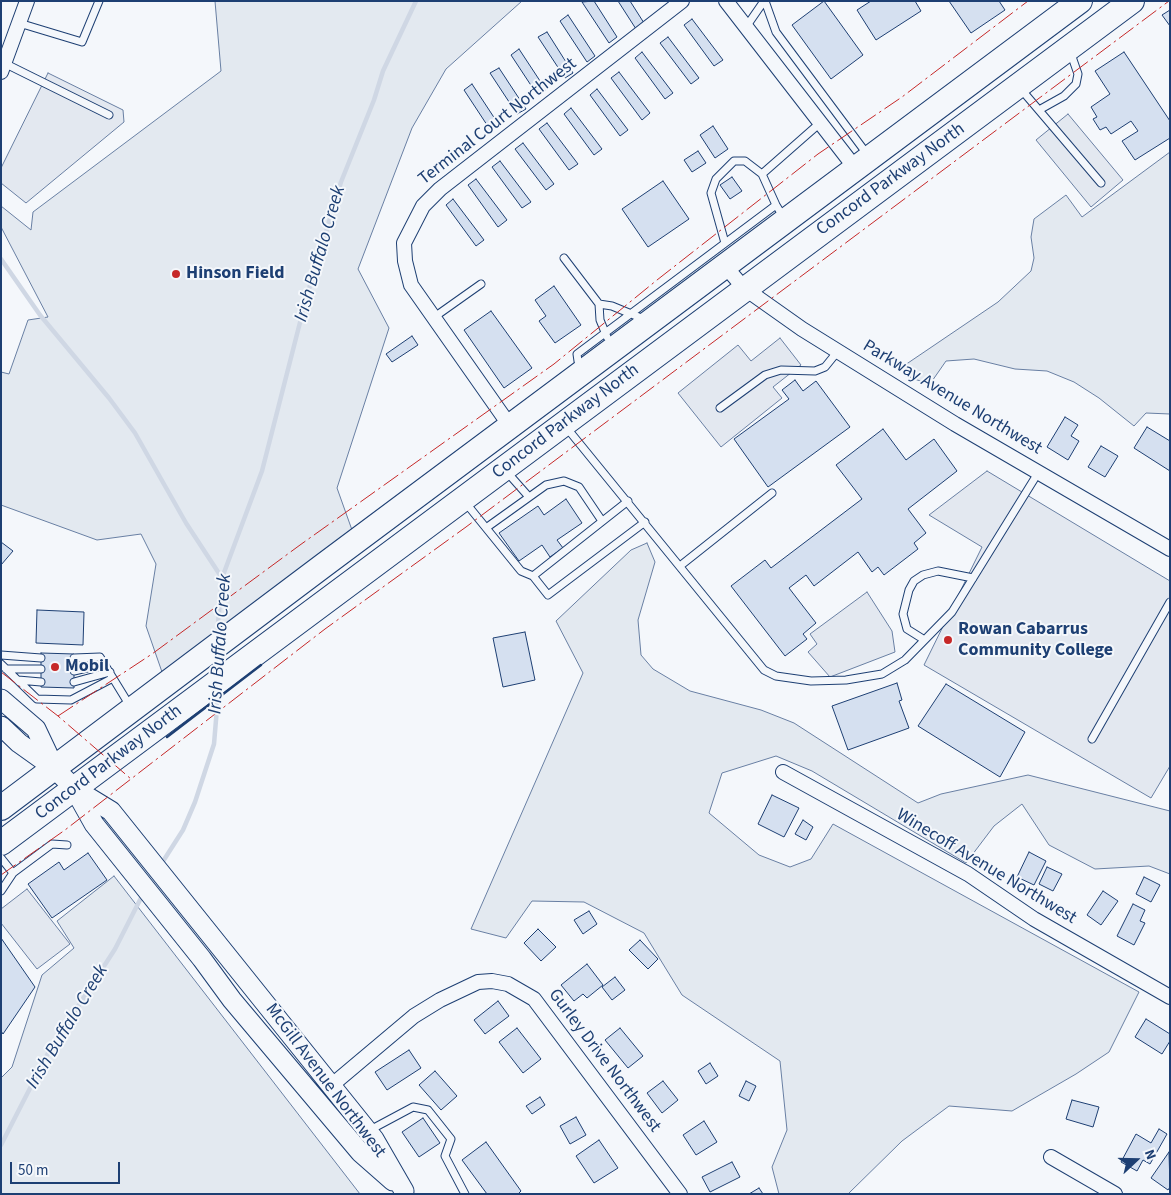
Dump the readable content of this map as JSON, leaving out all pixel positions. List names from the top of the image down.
{
  "streets": {
    "highway": ["Concord Parkway North"],
    "main road": ["McGill Avenue Northwest"],
    "street": [
      "Terminal Court Northwest",
      "Parkway Avenue Northwest",
      "Winecoff Avenue Northwest",
      "Gurley Drive Northwest"
    ]
  },
  "crossings": [
    ["Terminal Court Northwest", "Concord Parkway North"],
    ["Concord Parkway North", "Parkway Avenue Northwest"],
    ["Concord Parkway North", "McGill Avenue Northwest"],
    ["Gurley Drive Northwest", "McGill Avenue Northwest"]
  ],
  "water": ["Irish Buffalo Creek"],
  "places": ["Hinson Field", "Rowan Cabarrus Community College", "Mobil"],
  "scale_bar": "50 m",
  "north": "right"
}
